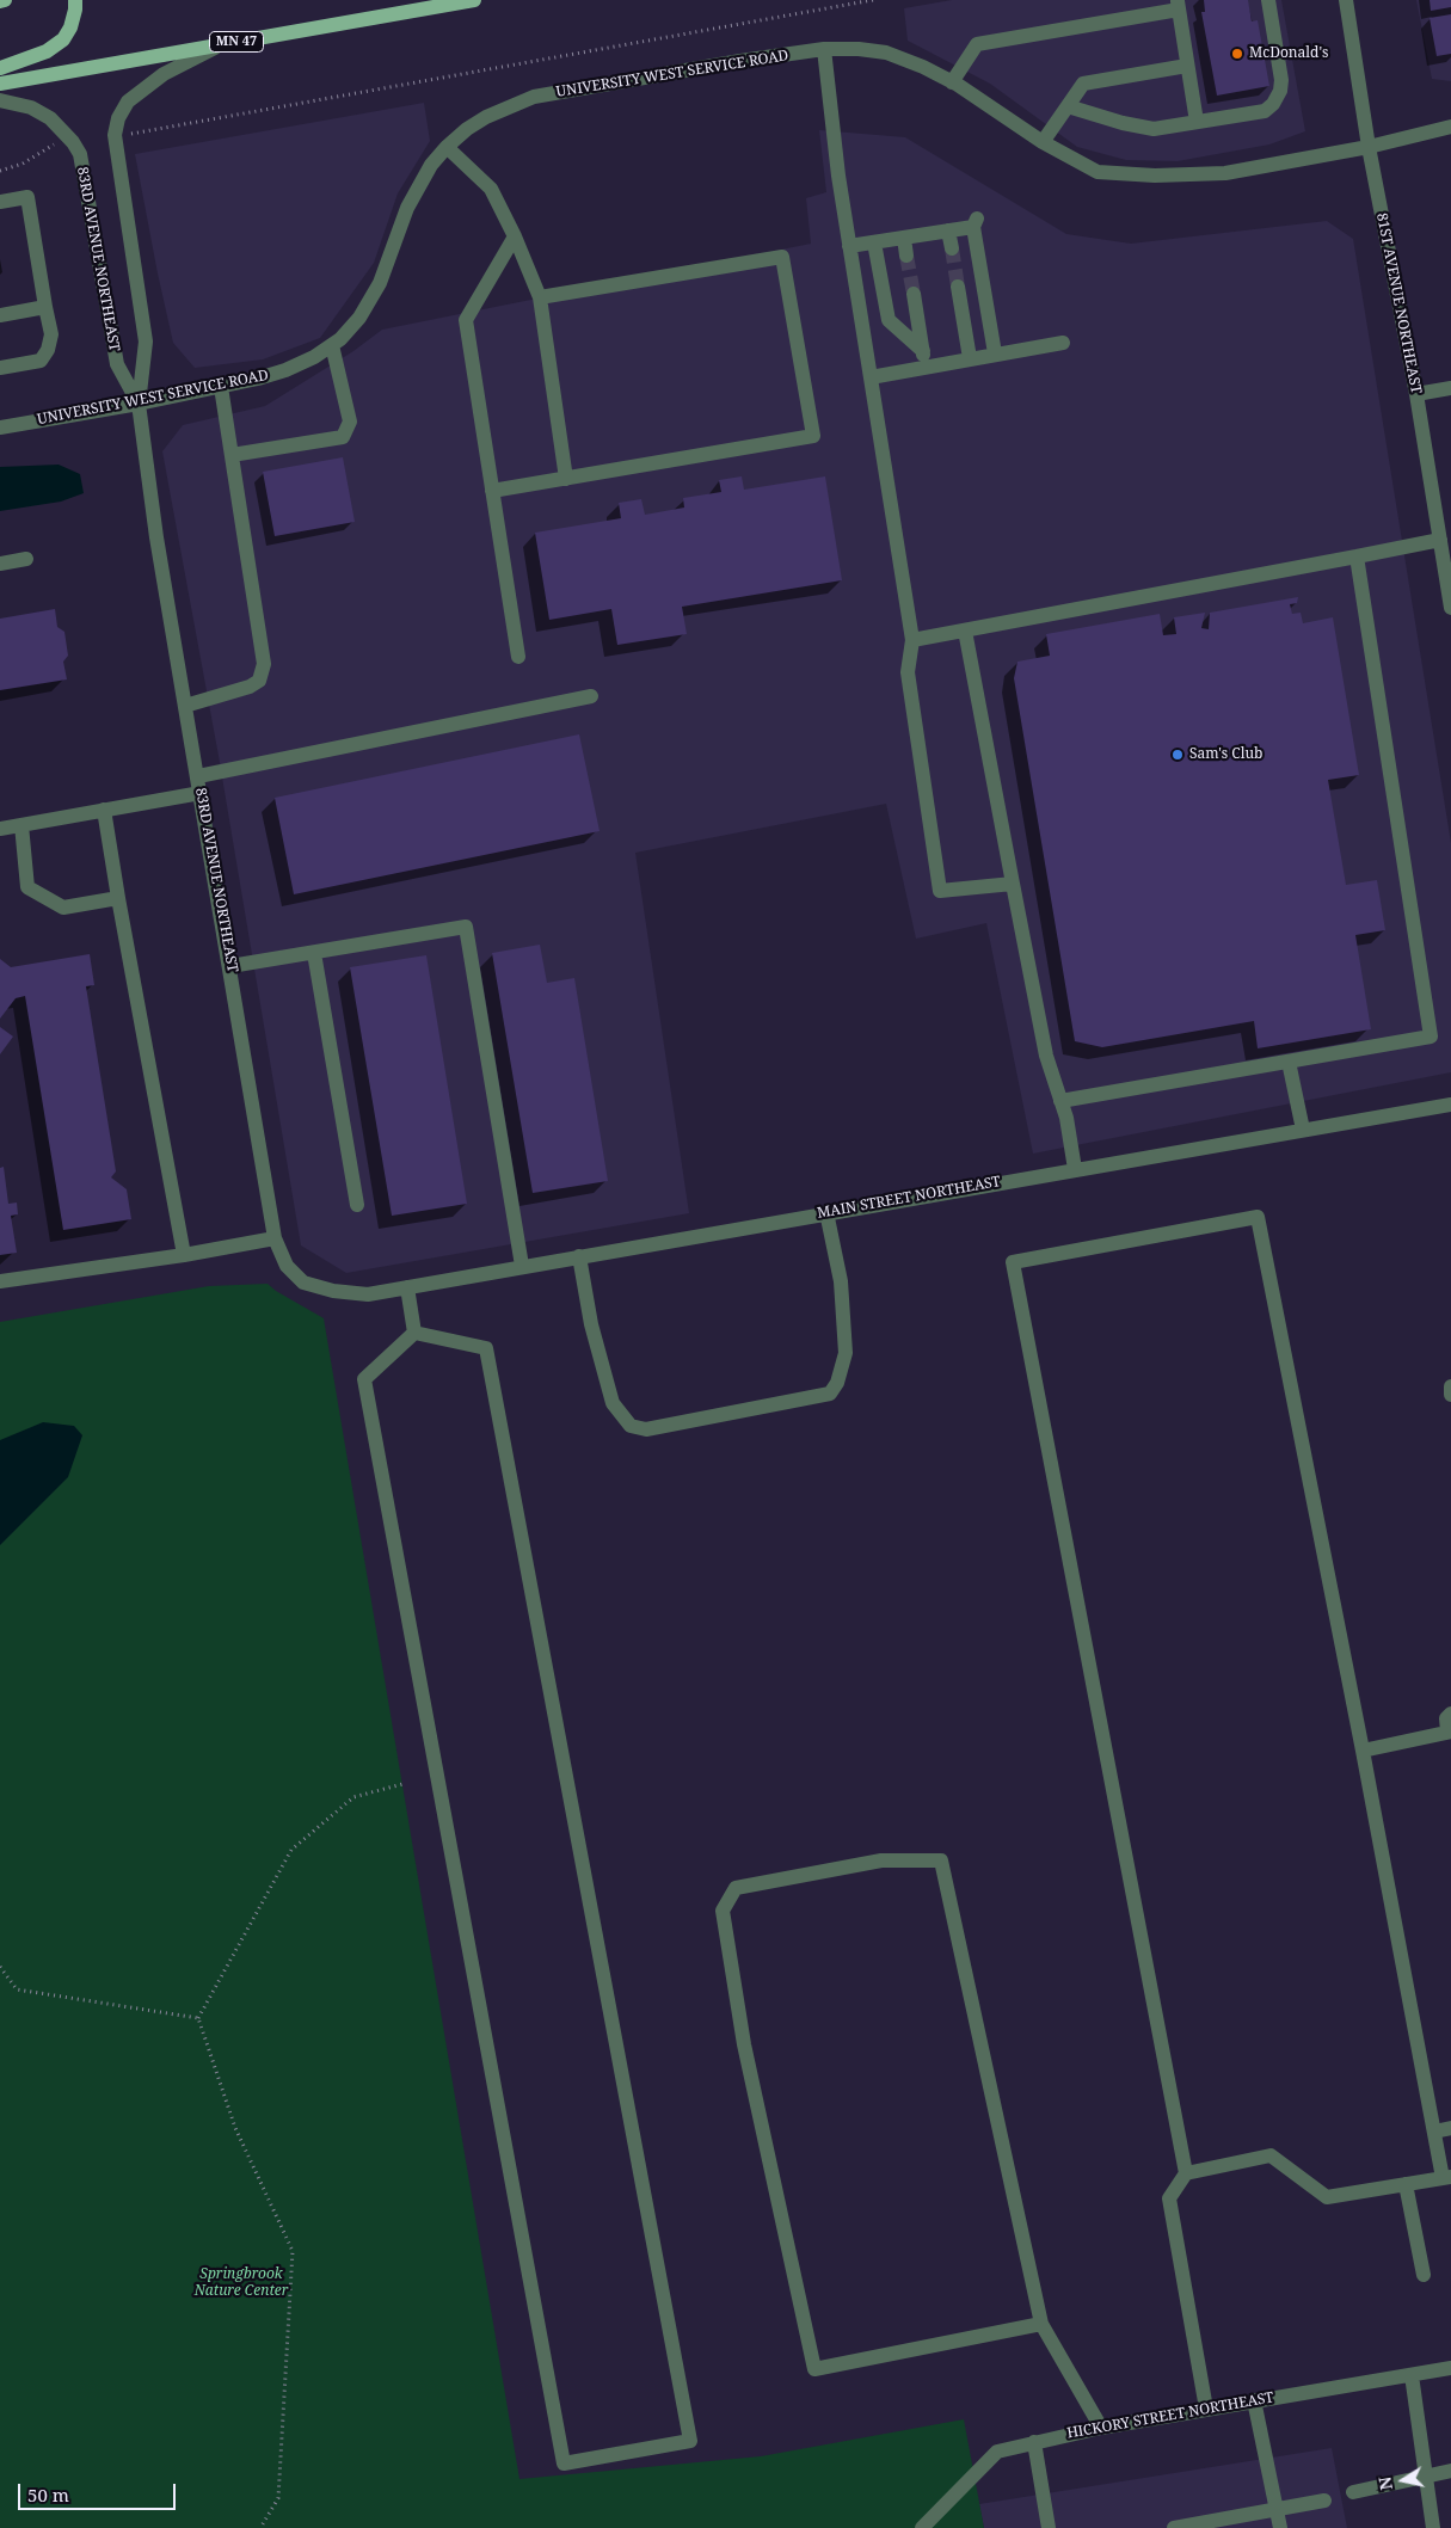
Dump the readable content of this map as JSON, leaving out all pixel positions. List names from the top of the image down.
{
  "streets": {
    "main road": ["MN 47"],
    "street": [
      "UNIVERSITY WEST SERVICE ROAD",
      "83RD AVENUE NORTHEAST",
      "81ST AVENUE NORTHEAST",
      "MAIN STREET NORTHEAST",
      "HICKORY STREET NORTHEAST"
    ]
  },
  "crossings": [
    ["MN 47", "83RD AVENUE NORTHEAST"],
    ["UNIVERSITY WEST SERVICE ROAD", "83RD AVENUE NORTHEAST"],
    ["UNIVERSITY WEST SERVICE ROAD", "81ST AVENUE NORTHEAST"],
    ["83RD AVENUE NORTHEAST", "MAIN STREET NORTHEAST"]
  ],
  "parks": ["Springbrook Nature Center"],
  "places": ["McDonald's", "Sam's Club"],
  "scale_bar": "50 m",
  "north": "left"
}
